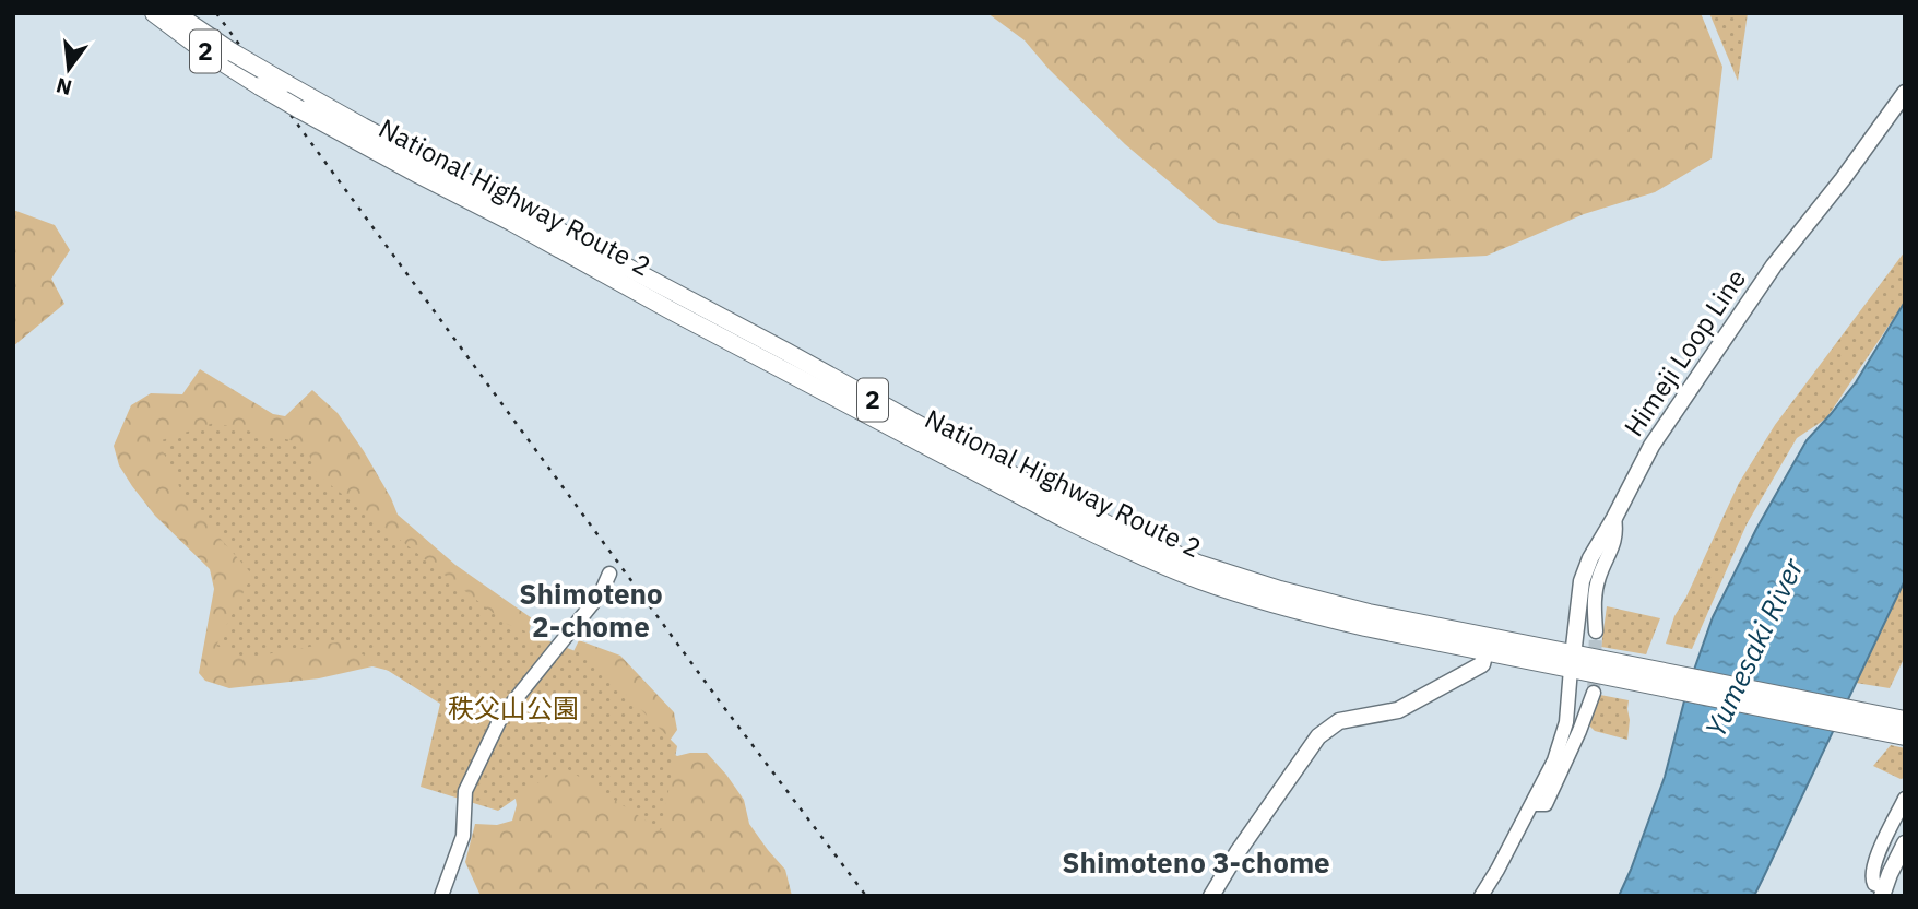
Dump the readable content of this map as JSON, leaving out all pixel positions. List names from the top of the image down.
{
  "streets": {
    "highway": ["2", "National Highway Route 2"],
    "main road": ["Himeji Loop Line"]
  },
  "crossings": [
    ["National Highway Route 2", "Himeji Loop Line"]
  ],
  "districts": ["Shimoteno 2-chome", "Shimoteno 3-chome"],
  "water": ["Yumesaki River"],
  "parks": ["秩父山公園"],
  "north": "bottom"
}
